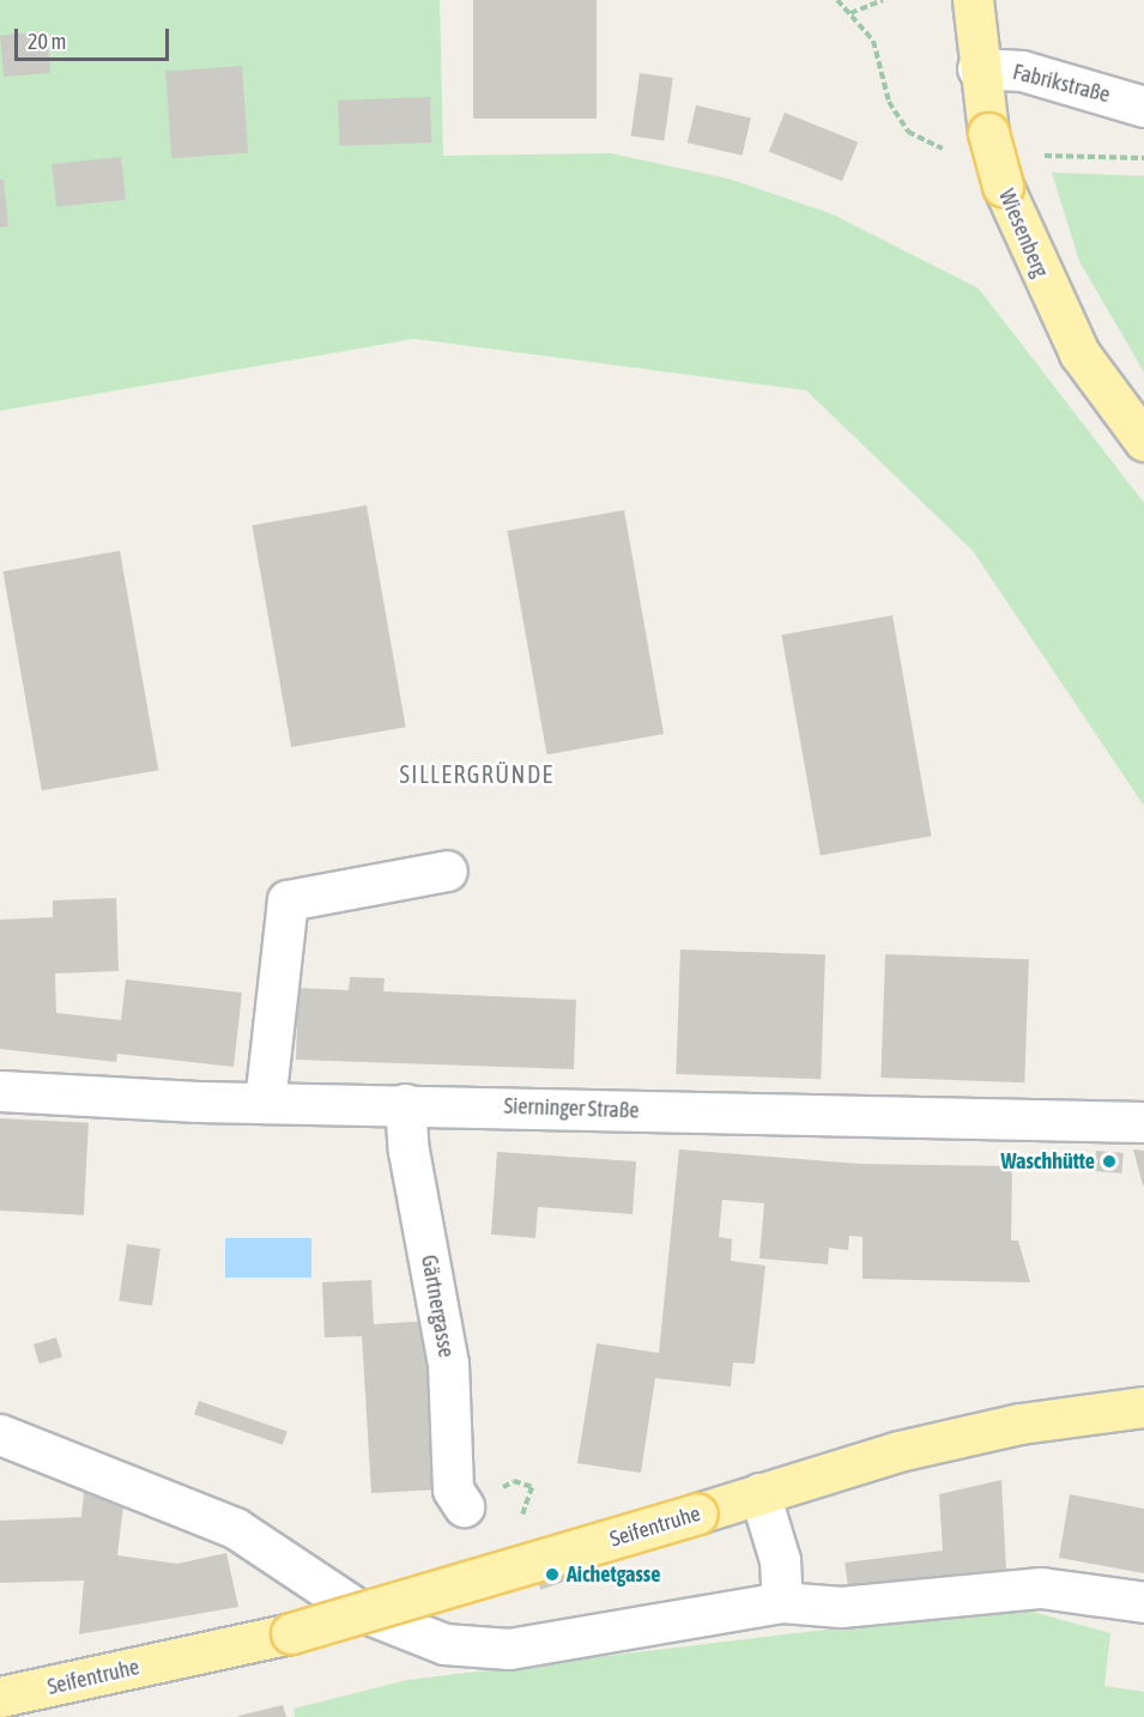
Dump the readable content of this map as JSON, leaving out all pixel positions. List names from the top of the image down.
{
  "streets": {
    "main road": ["Wiesenberg", "Seifentruhe"],
    "street": ["Fabrikstraße", "Sierninger Straße", "Gärtnergasse"]
  },
  "crossings": [
    ["Fabrikstraße", "Wiesenberg"],
    ["Sierninger Straße", "Gärtnergasse"]
  ],
  "districts": ["SILLERGRÜNDE"],
  "places": ["Waschhütte", "Aichetgasse"],
  "scale_bar": "20 m"
}
